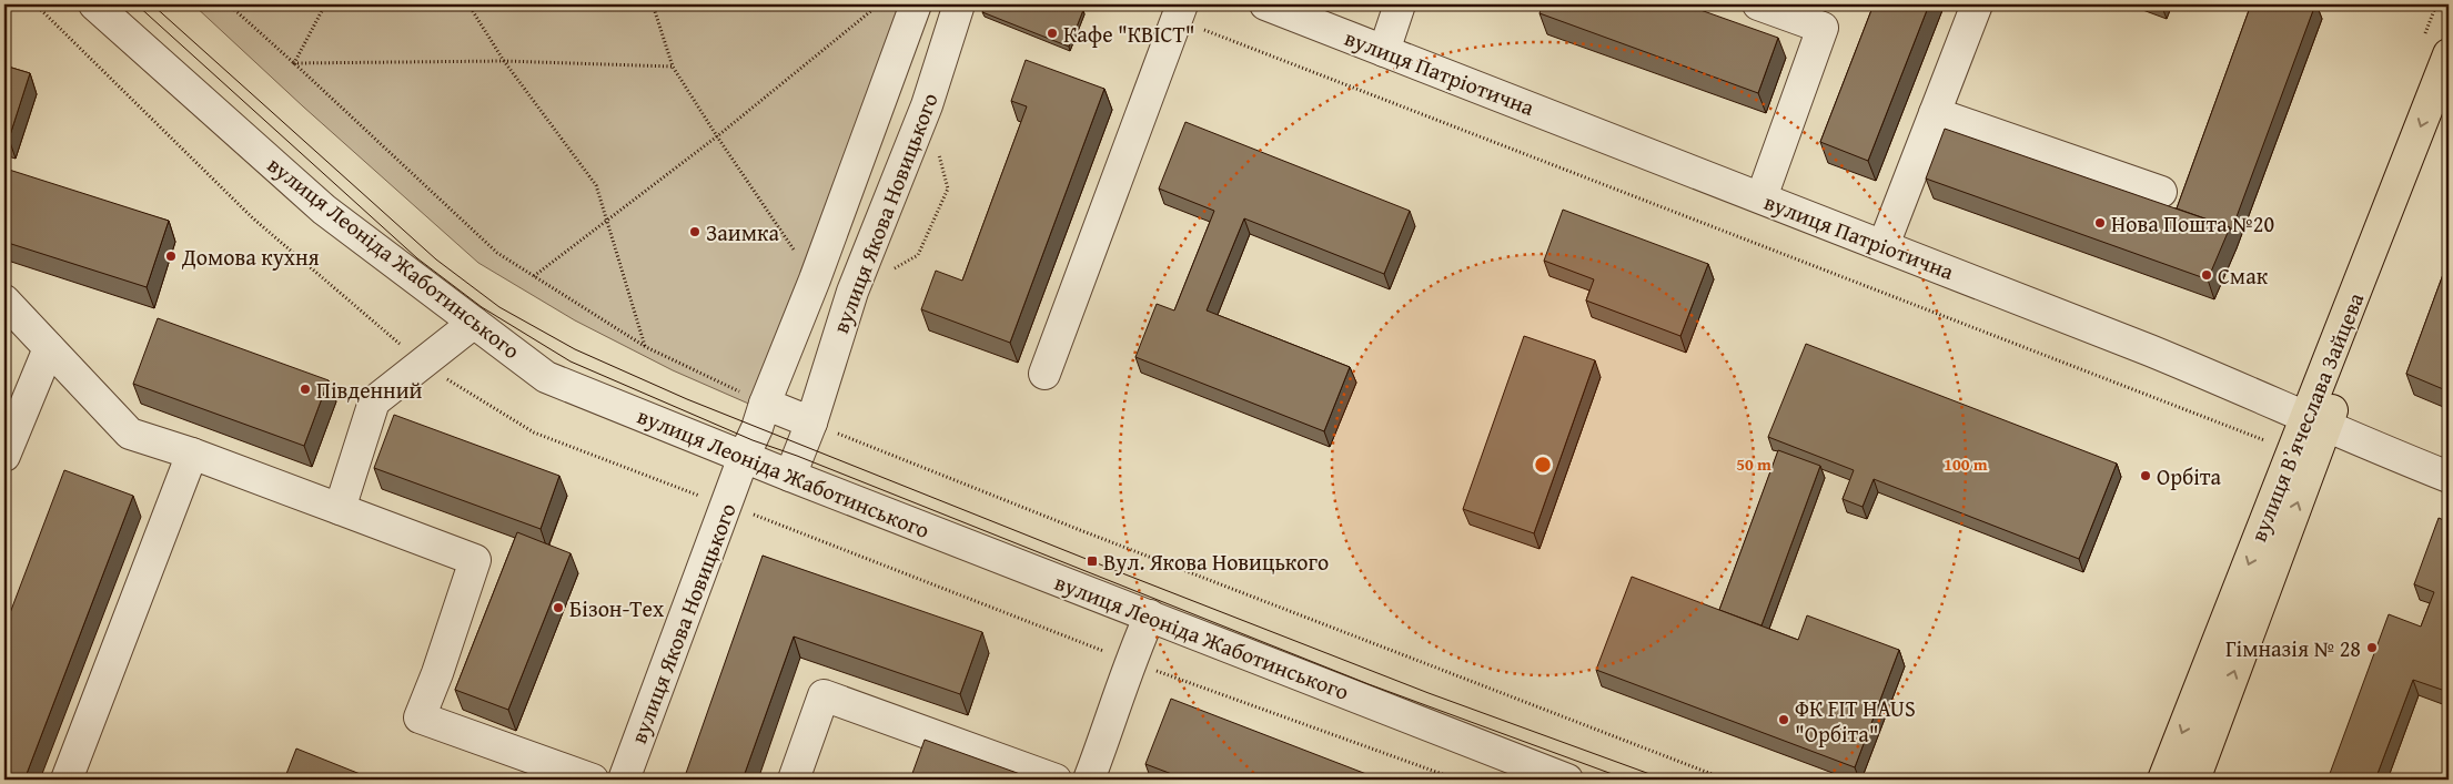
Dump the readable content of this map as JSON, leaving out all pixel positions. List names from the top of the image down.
{
  "streets": {
    "main road": ["вулиця Вʼячеслава Зайцева"],
    "street": ["вулиця Патріотична", "вулиця Якова Новицького", "вулиця Леоніда Жаботинського"]
  },
  "crossings": [
    ["вулиця Патріотична", "вулиця Вʼячеслава Зайцева"],
    ["вулиця Якова Новицького", "вулиця Леоніда Жаботинського"]
  ],
  "places": {
    "other": [
      "Кафе \"КВІСТ\"",
      "Нова Пошта №20",
      "Заимка",
      "Домова кухня",
      "Смак",
      "Південний",
      "Орбіта",
      "Бізон-Тех",
      "Гімназія № 28",
      "ФК FIT HAUS \"Орбіта\""
    ],
    "transit": ["Вул. Якова Новицького"]
  },
  "rings": ["50 m", "100 m"]
}
